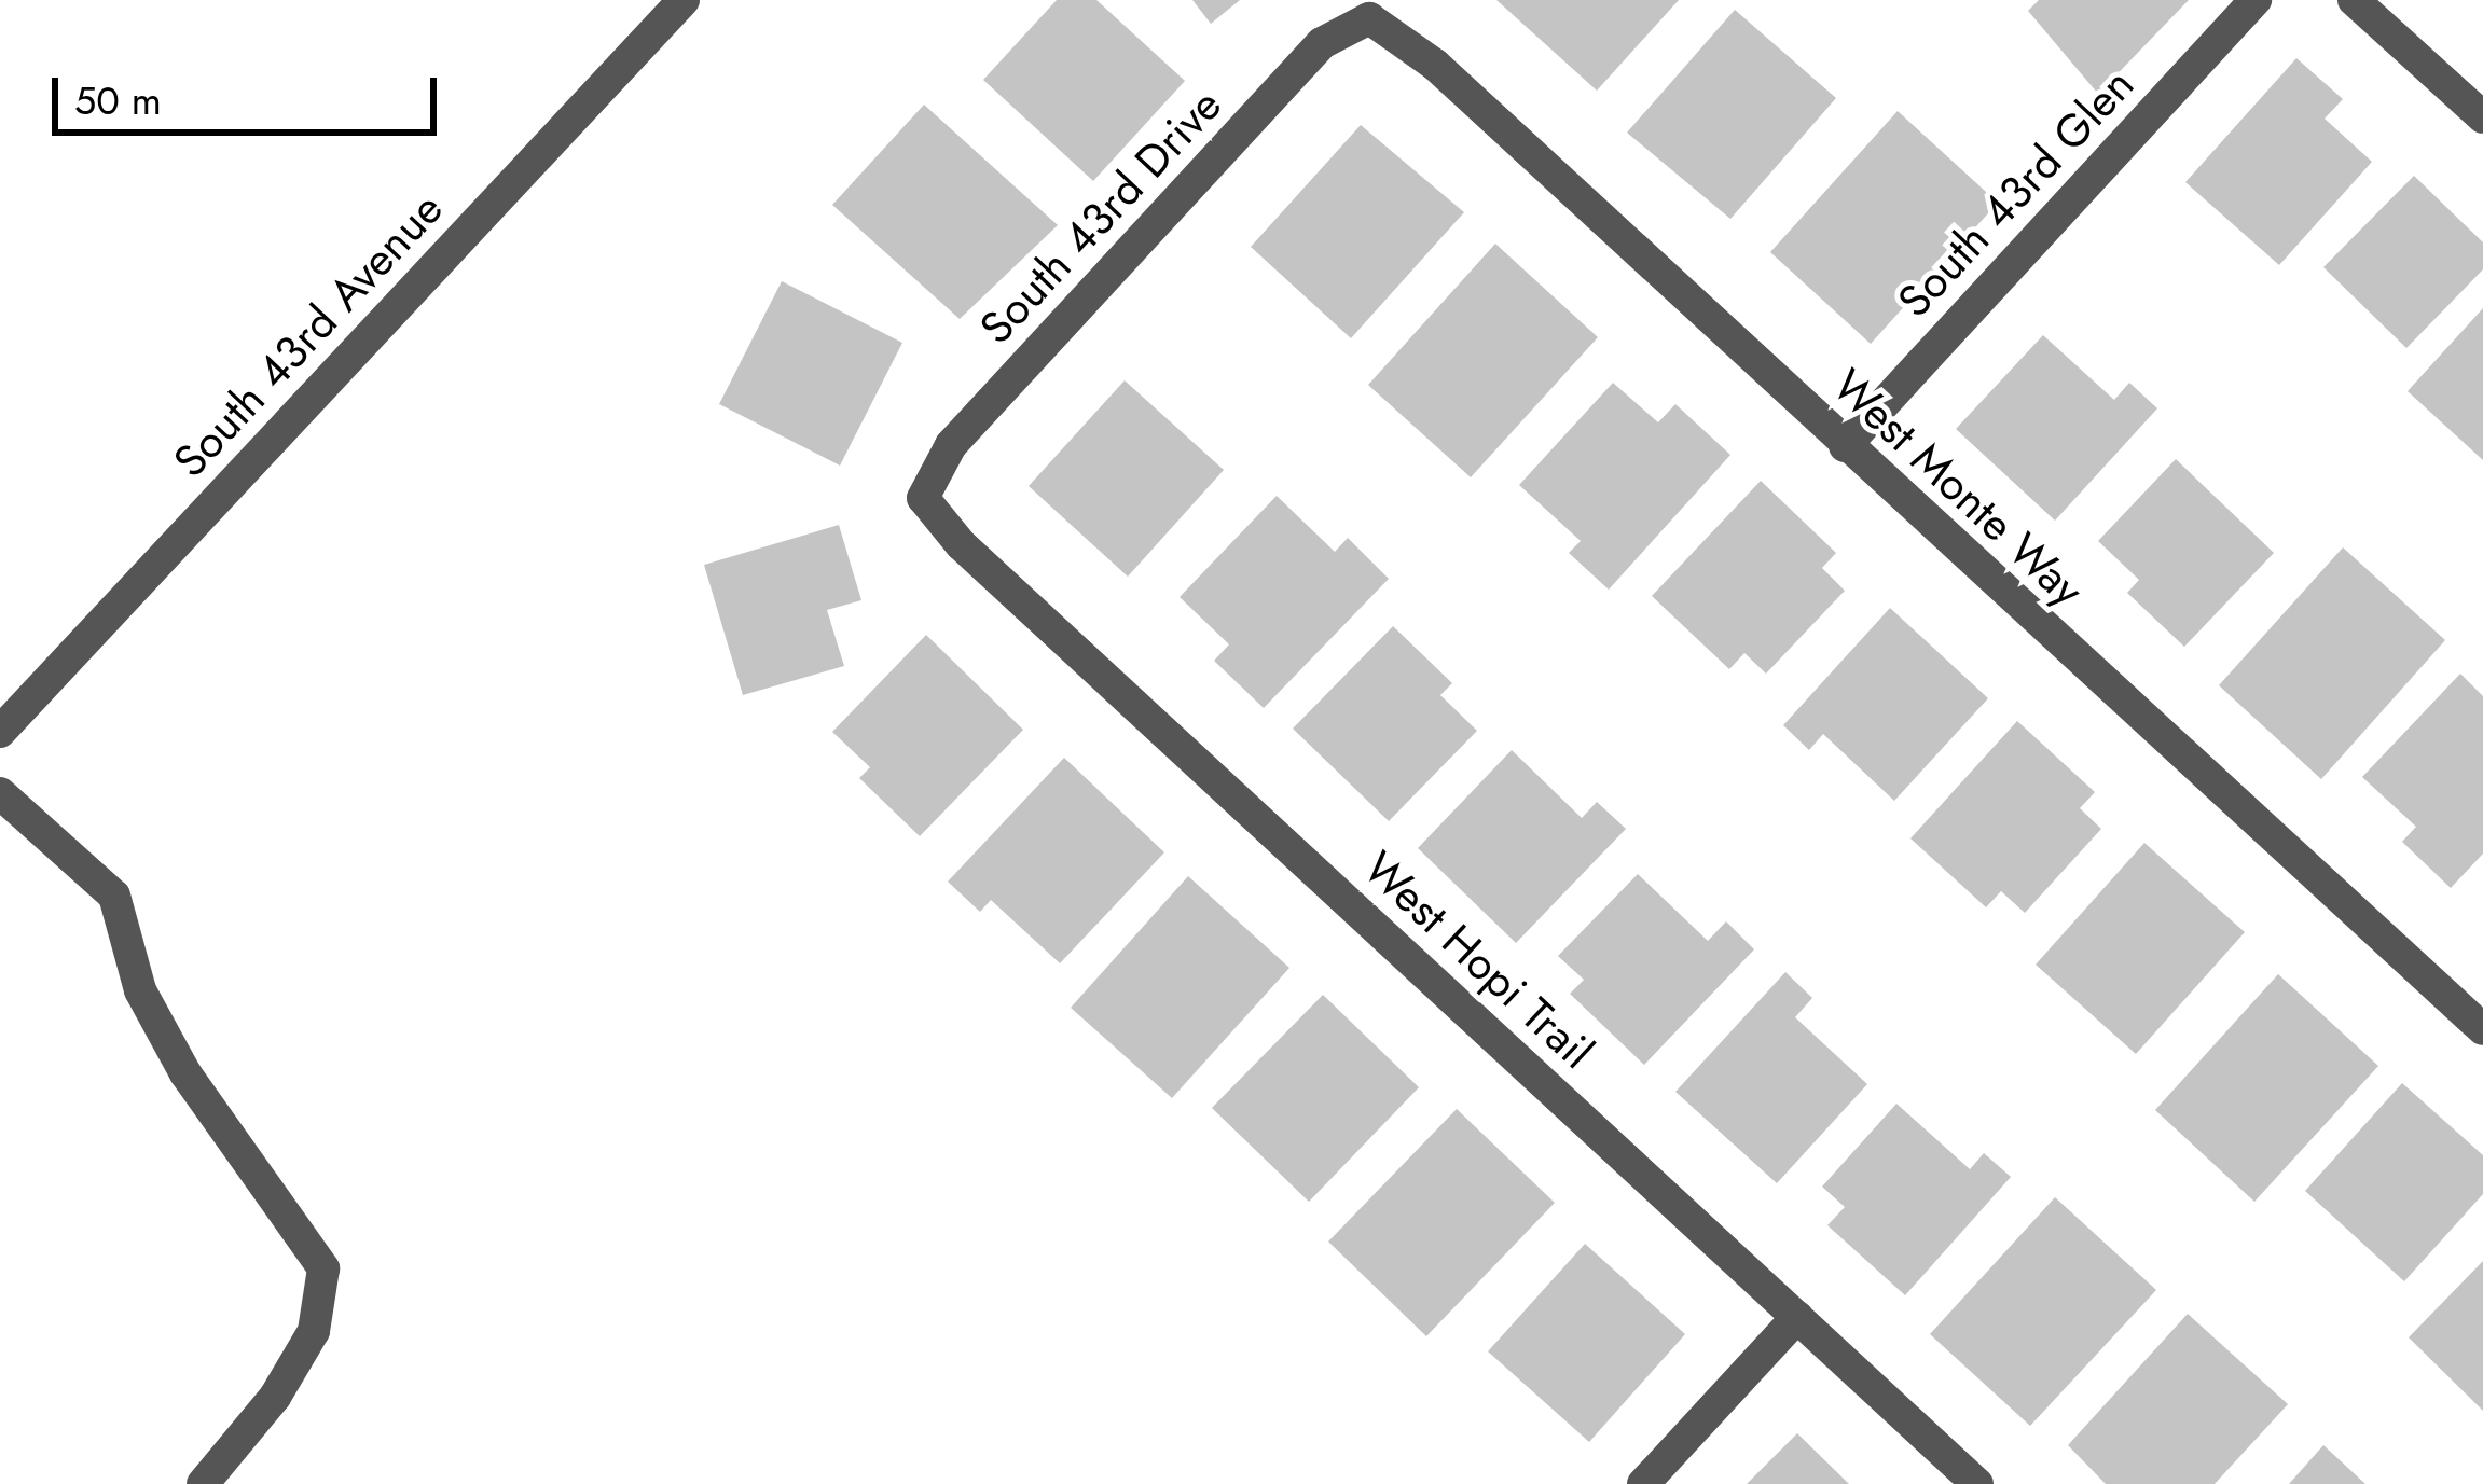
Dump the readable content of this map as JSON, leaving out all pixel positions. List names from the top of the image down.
{
  "streets": {
    "street": [
      "South 43rd Glen",
      "South 43rd Drive",
      "South 43rd Avenue",
      "West Monte Way",
      "West Hopi Trail"
    ]
  },
  "crossings": [
    ["South 43rd Glen", "West Monte Way"],
    ["South 43rd Drive", "West Monte Way"],
    ["South 43rd Drive", "West Hopi Trail"]
  ],
  "scale_bar": "50 m"
}
